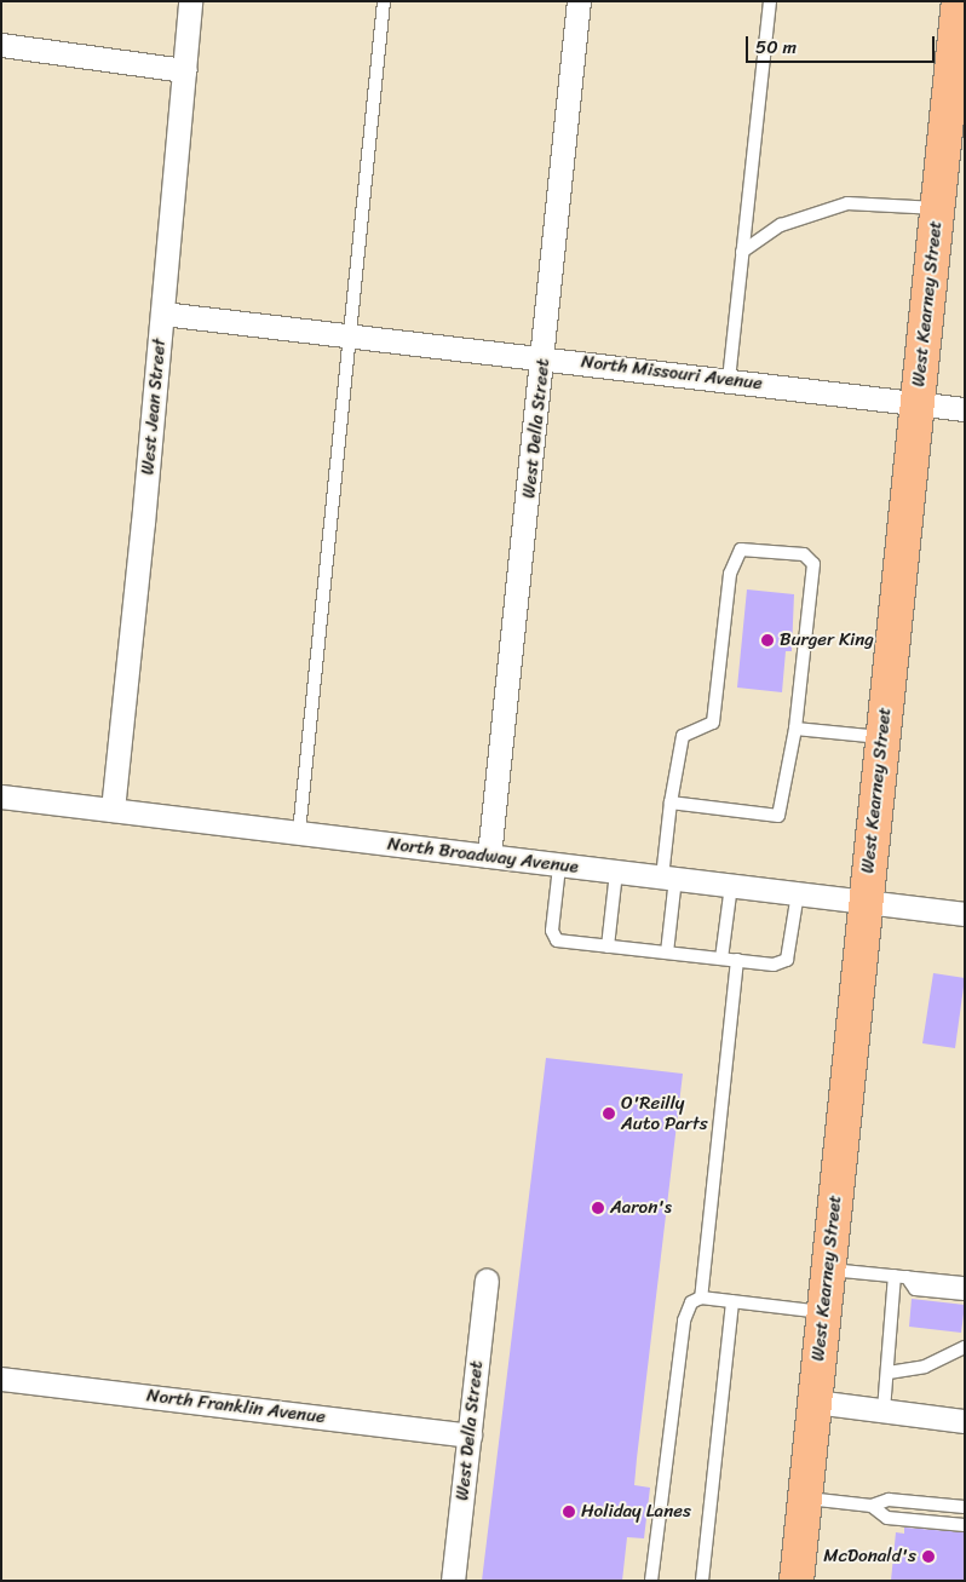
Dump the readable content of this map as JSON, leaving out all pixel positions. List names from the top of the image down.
{
  "streets": {
    "main road": ["West Kearney Street"],
    "street": [
      "North Missouri Avenue",
      "West Jean Street",
      "West Della Street",
      "North Broadway Avenue",
      "North Franklin Avenue"
    ]
  },
  "crossings": [
    ["West Kearney Street", "North Missouri Avenue"],
    ["West Kearney Street", "North Broadway Avenue"],
    ["North Missouri Avenue", "West Jean Street"],
    ["North Missouri Avenue", "West Della Street"],
    ["West Jean Street", "North Broadway Avenue"],
    ["West Della Street", "North Broadway Avenue"],
    ["West Della Street", "North Franklin Avenue"]
  ],
  "places": [
    "Burger King",
    "O'Reilly Auto Parts",
    "Aaron's",
    "Holiday Lanes",
    "McDonald's"
  ],
  "scale_bar": "50 m"
}
